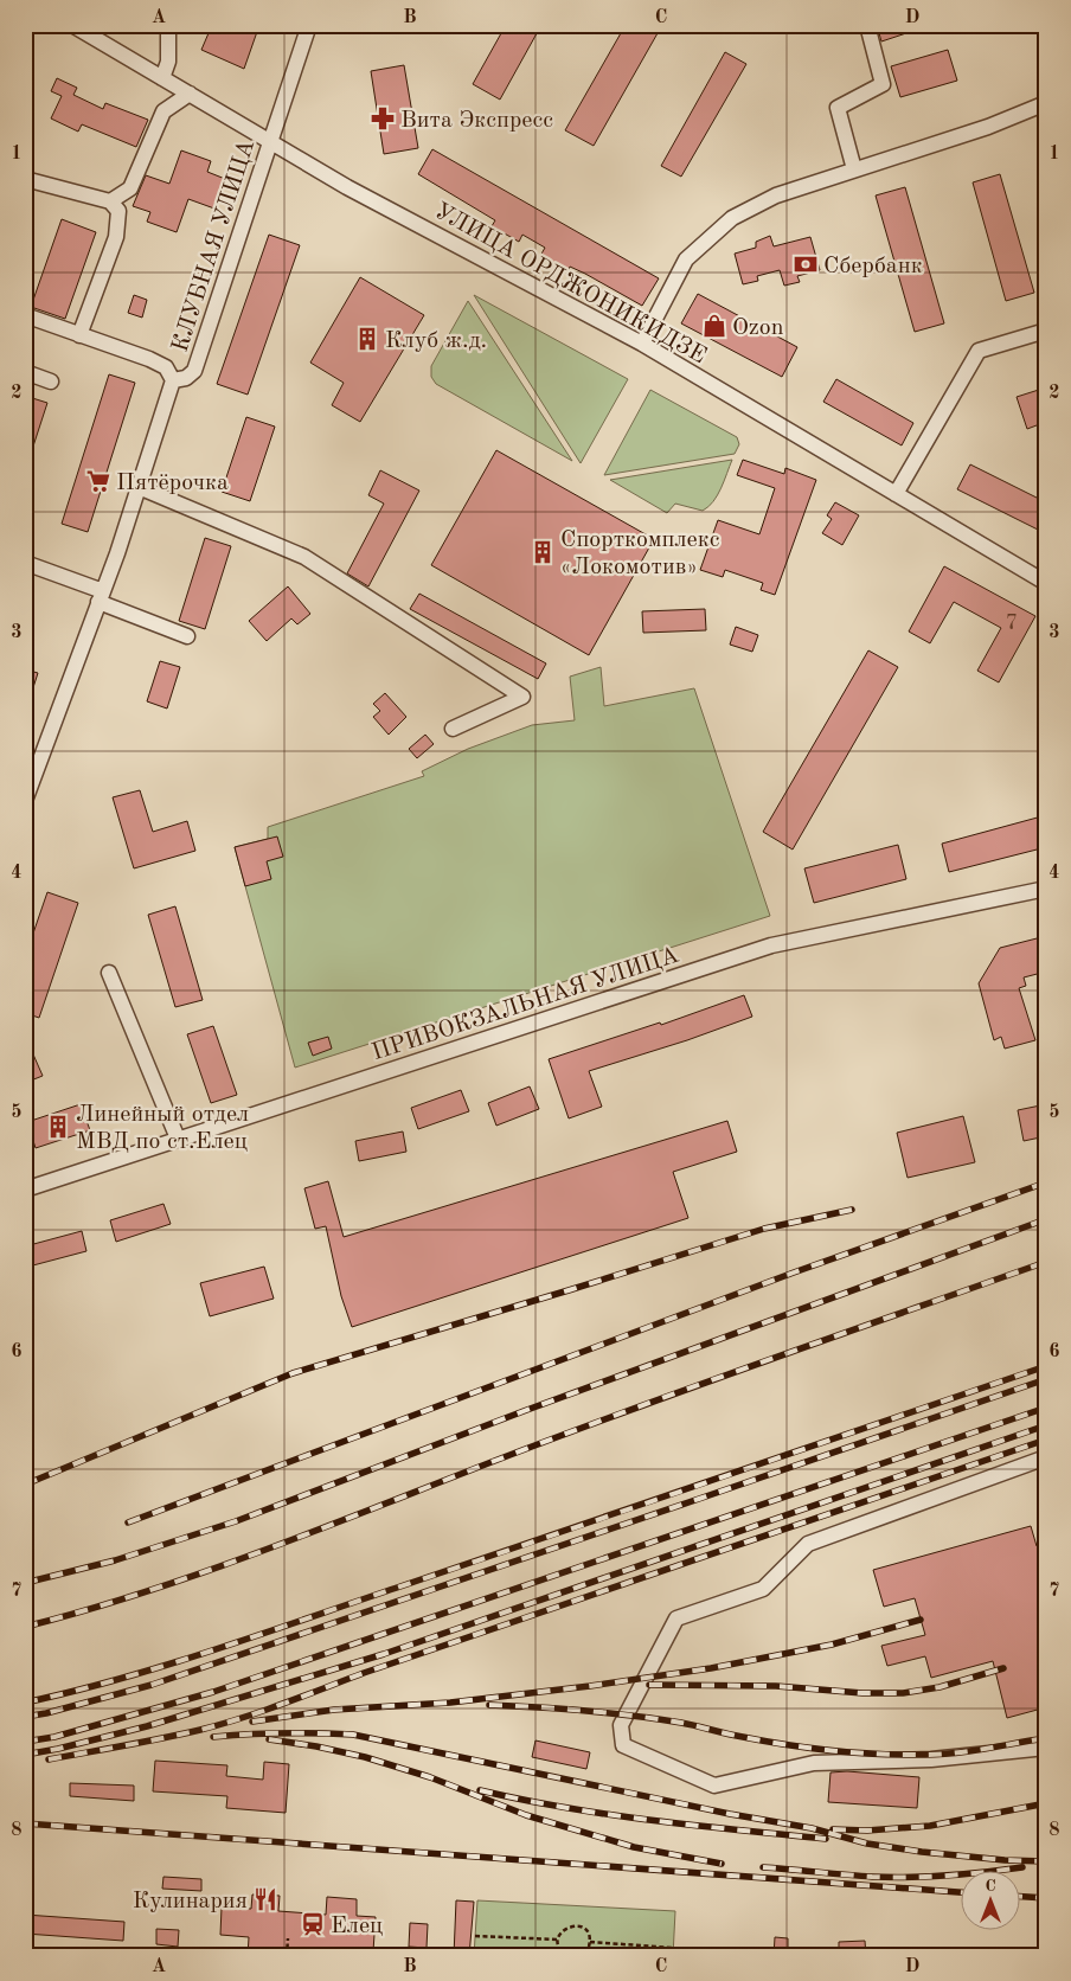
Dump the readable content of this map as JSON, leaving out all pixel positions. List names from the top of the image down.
{
  "streets": {
    "street": ["КЛУБНАЯ УЛИЦА", "УЛИЦА ОРДЖОНИКИДЗЕ", "ПРИВОКЗАЛЬНАЯ УЛИЦА"]
  },
  "crossings": [
    ["КЛУБНАЯ УЛИЦА", "УЛИЦА ОРДЖОНИКИДЗЕ"]
  ],
  "places": {
    "pharmacy": ["Вита Экспресс"],
    "bank": ["Сбербанк"],
    "shop": ["Ozon"],
    "building": ["Клуб ж.д.", "Спорткомплекс «Локомотив»", "Линейный отдел МВД по ст.Елец"],
    "supermarket": ["Пятёрочка"],
    "restaurant": ["Кулинария"],
    "station": ["Елец"]
  },
  "house_numbers": ["7"],
  "north": "top",
  "grid": {
    "columns": [
      "A",
      "B",
      "C",
      "D"
    ],
    "rows": [
      "1",
      "2",
      "3",
      "4",
      "5",
      "6",
      "7",
      "8"
    ]
  }
}
